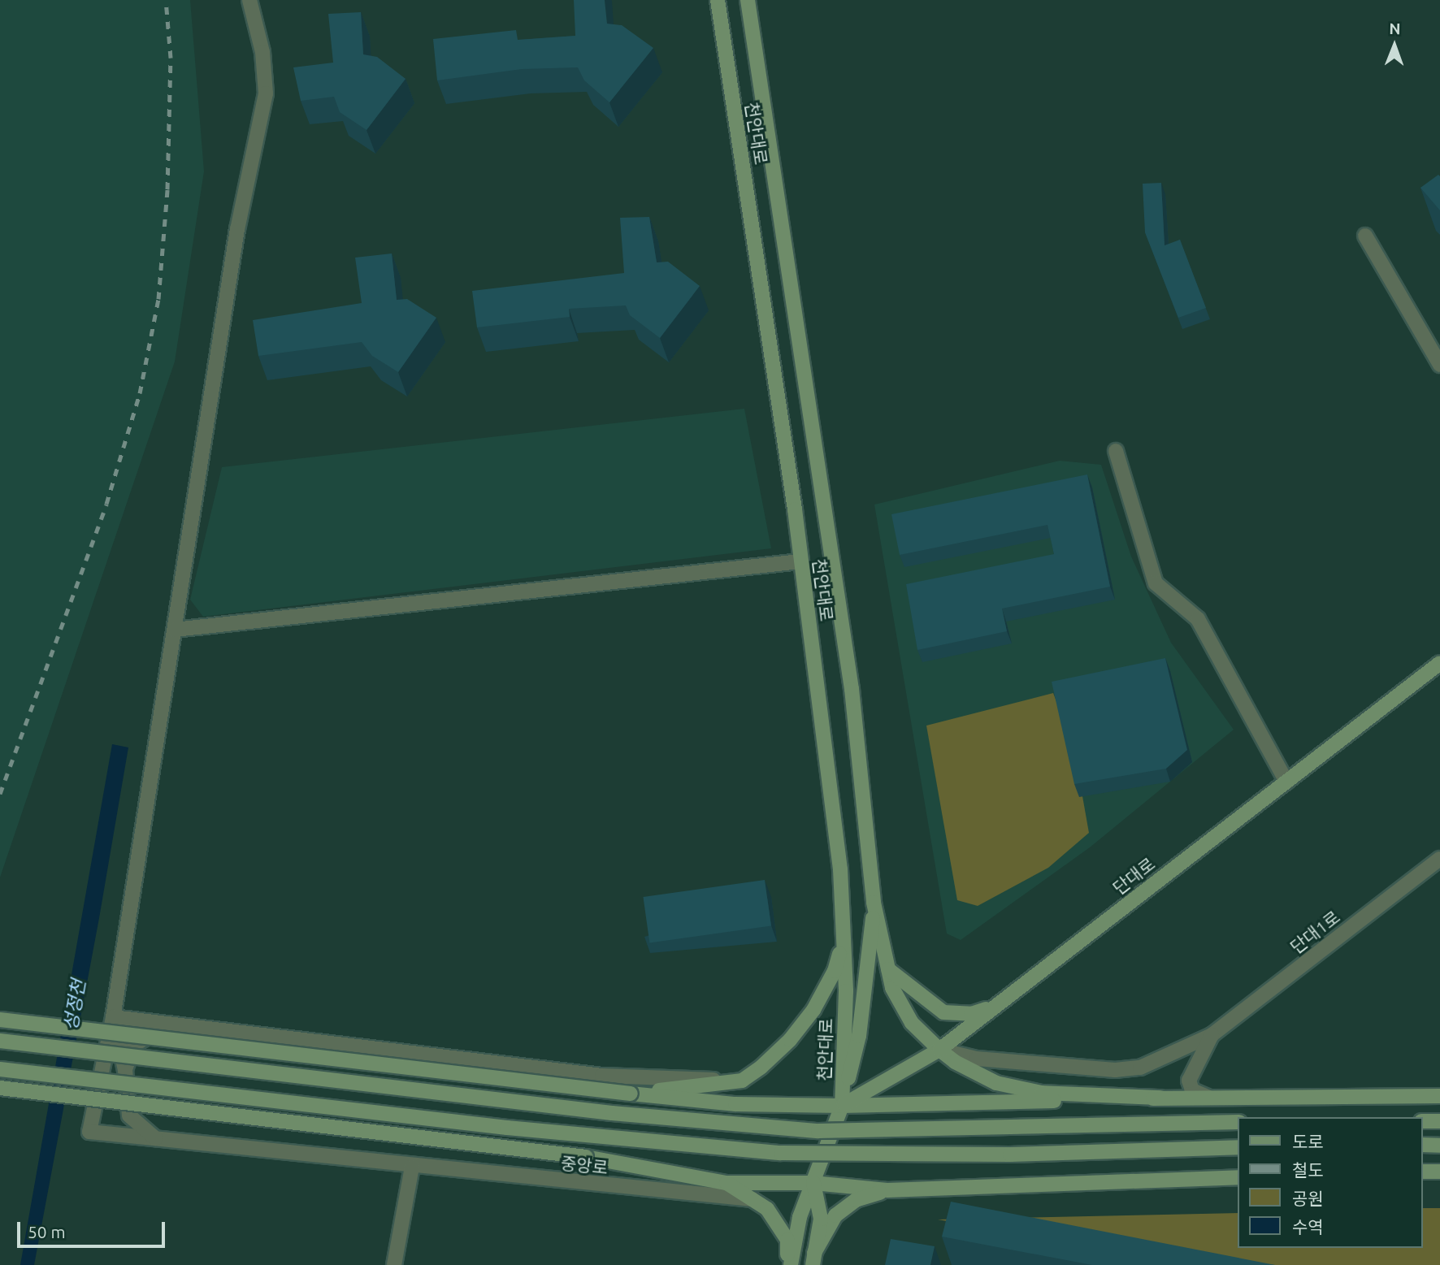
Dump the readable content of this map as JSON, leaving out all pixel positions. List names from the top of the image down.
{
  "streets": {
    "main road": ["천안대로", "단대로"],
    "street": ["단대1로", "중앙로"]
  },
  "crossings": [
    ["천안대로", "단대로"]
  ],
  "water": ["성정천"],
  "legend": [
    "도로",
    "철도",
    "공원",
    "수역"
  ],
  "scale_bar": "50 m",
  "north": "top"
}
